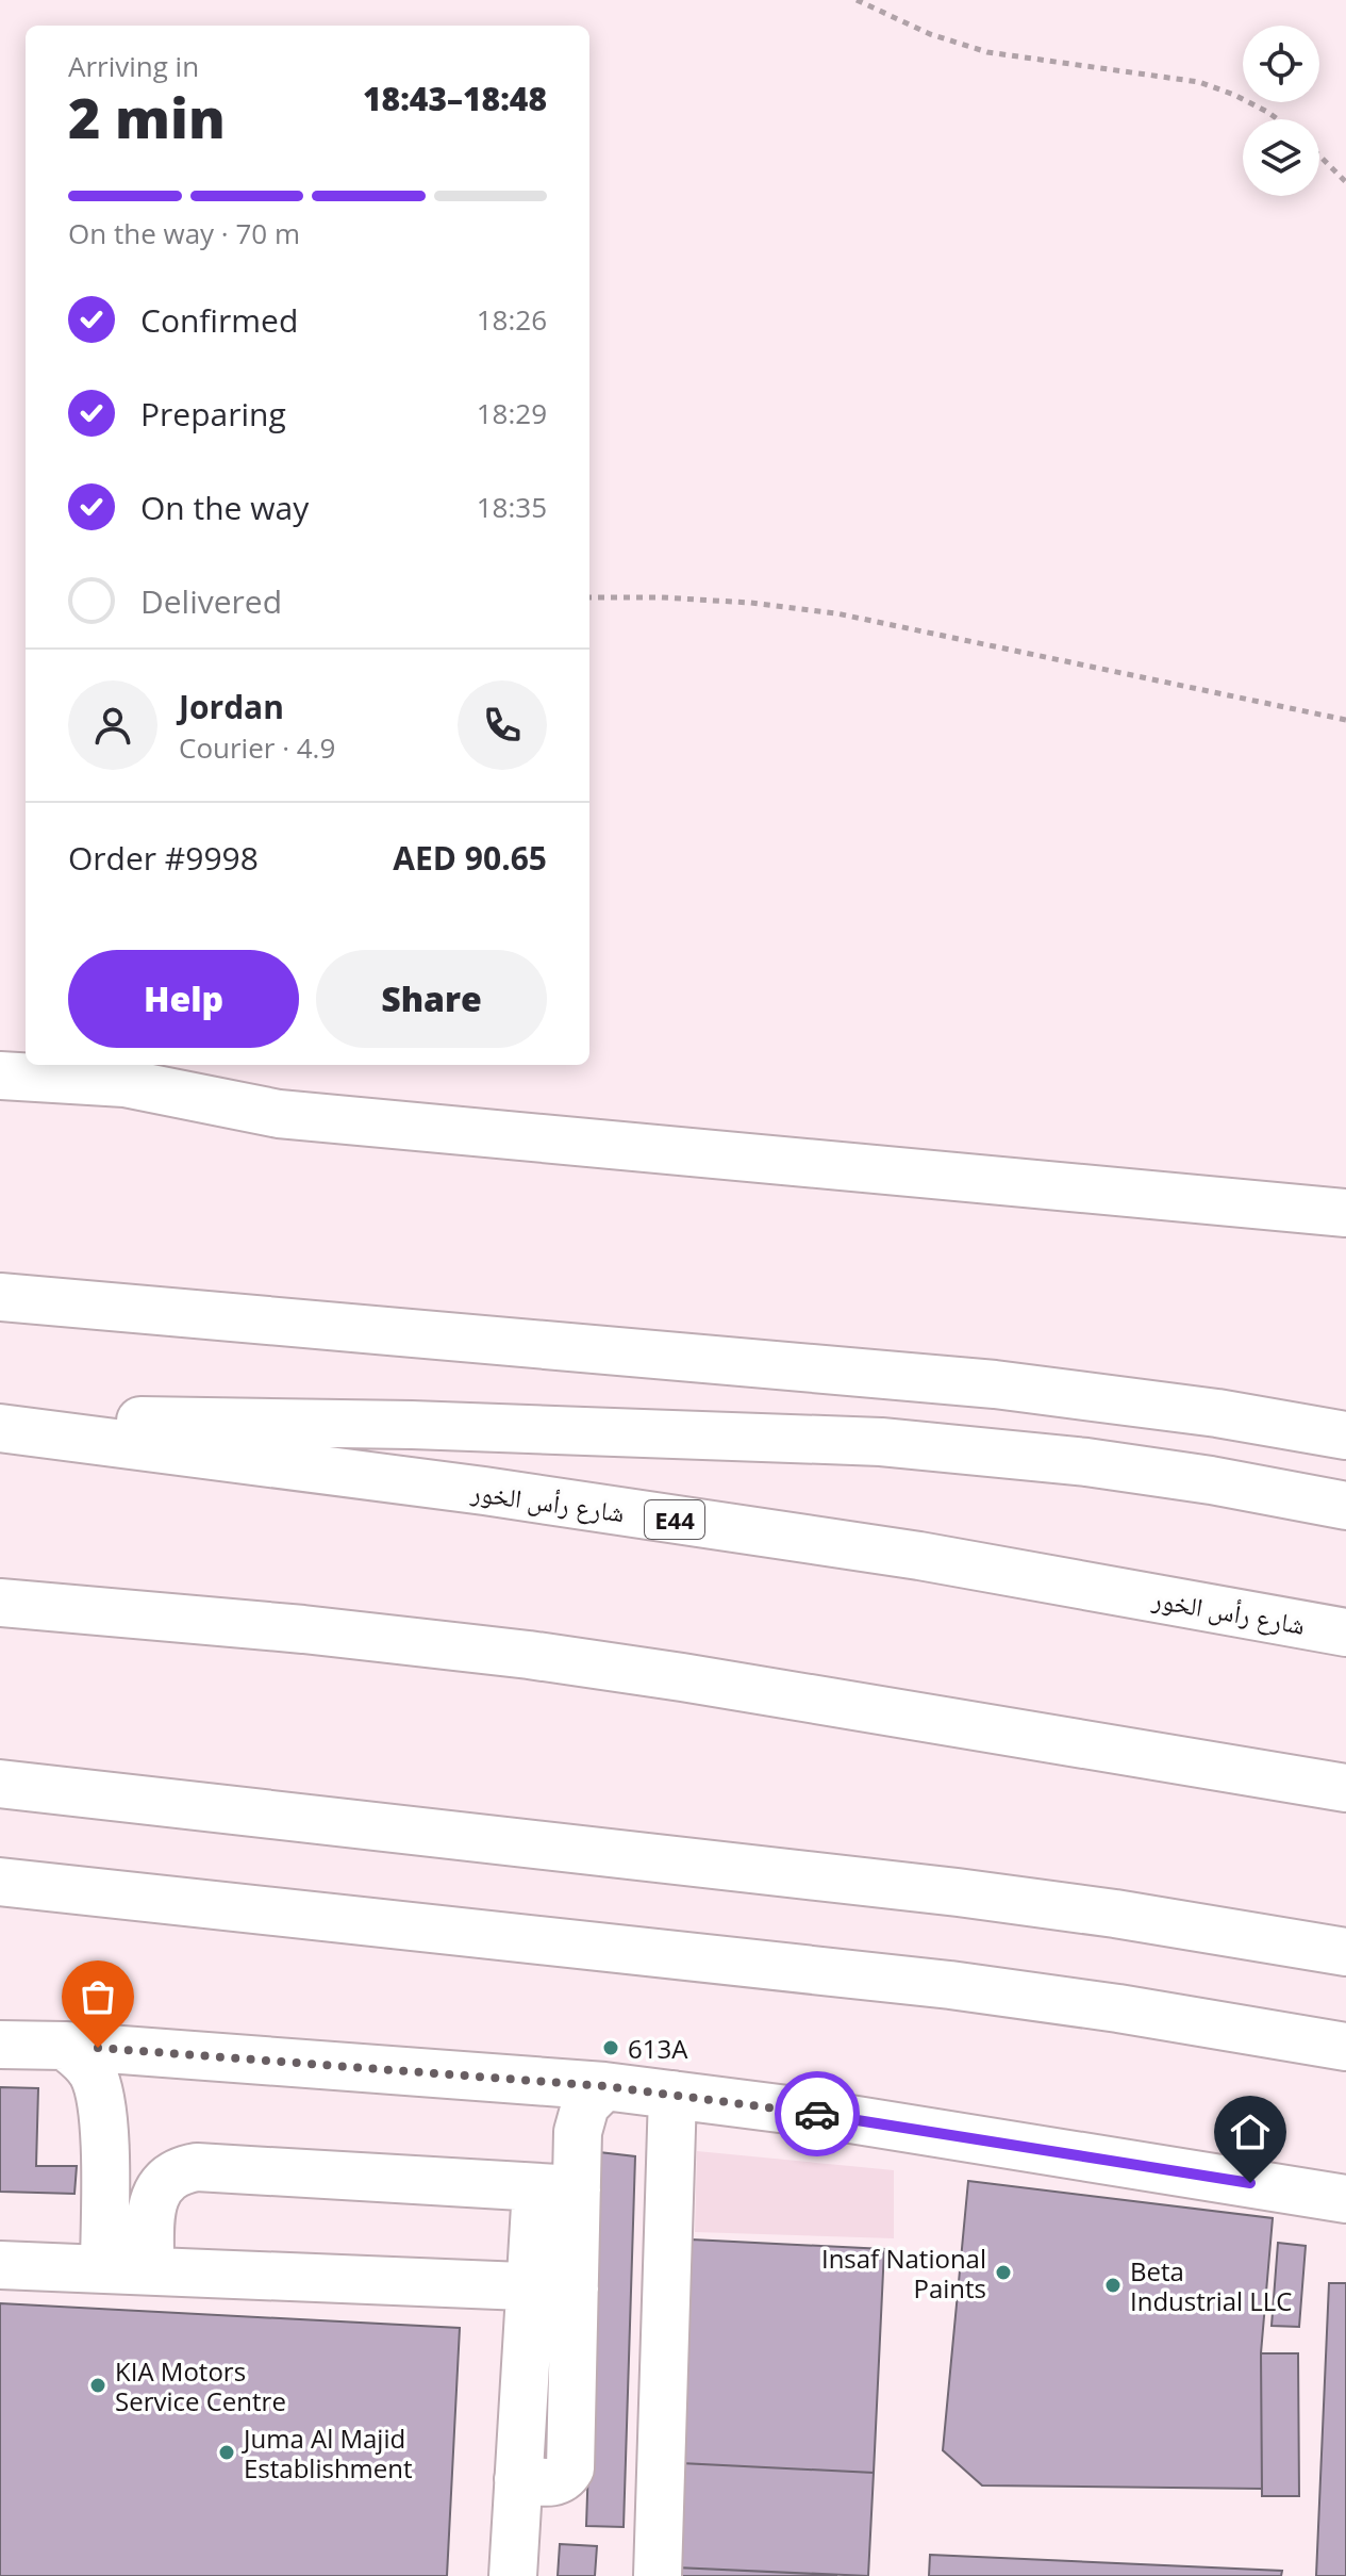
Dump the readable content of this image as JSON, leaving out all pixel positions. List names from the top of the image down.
{
  "streets": {
    "main road": ["شارع رأس الخور", "E44"]
  },
  "places": [
    "613A",
    "Insaf National Paints",
    "Beta Industrial LLC",
    "KIA Motors Service Centre",
    "Juma Al Majid Establishment"
  ],
  "page": {
    "heading": ["2 min", "Arriving in", "18:43–18:48"],
    "panel": [
      "Jordan",
      "Courier · 4.9",
      "Order #9998",
      "AED 90.65"
    ],
    "bar": "On the way · 70 m",
    "list": [
      ["Confirmed", "18:26"],
      ["Preparing", "18:29"],
      ["On the way", "18:35"],
      "Delivered"
    ],
    "buttons": ["Help", "Share"]
  }
}
